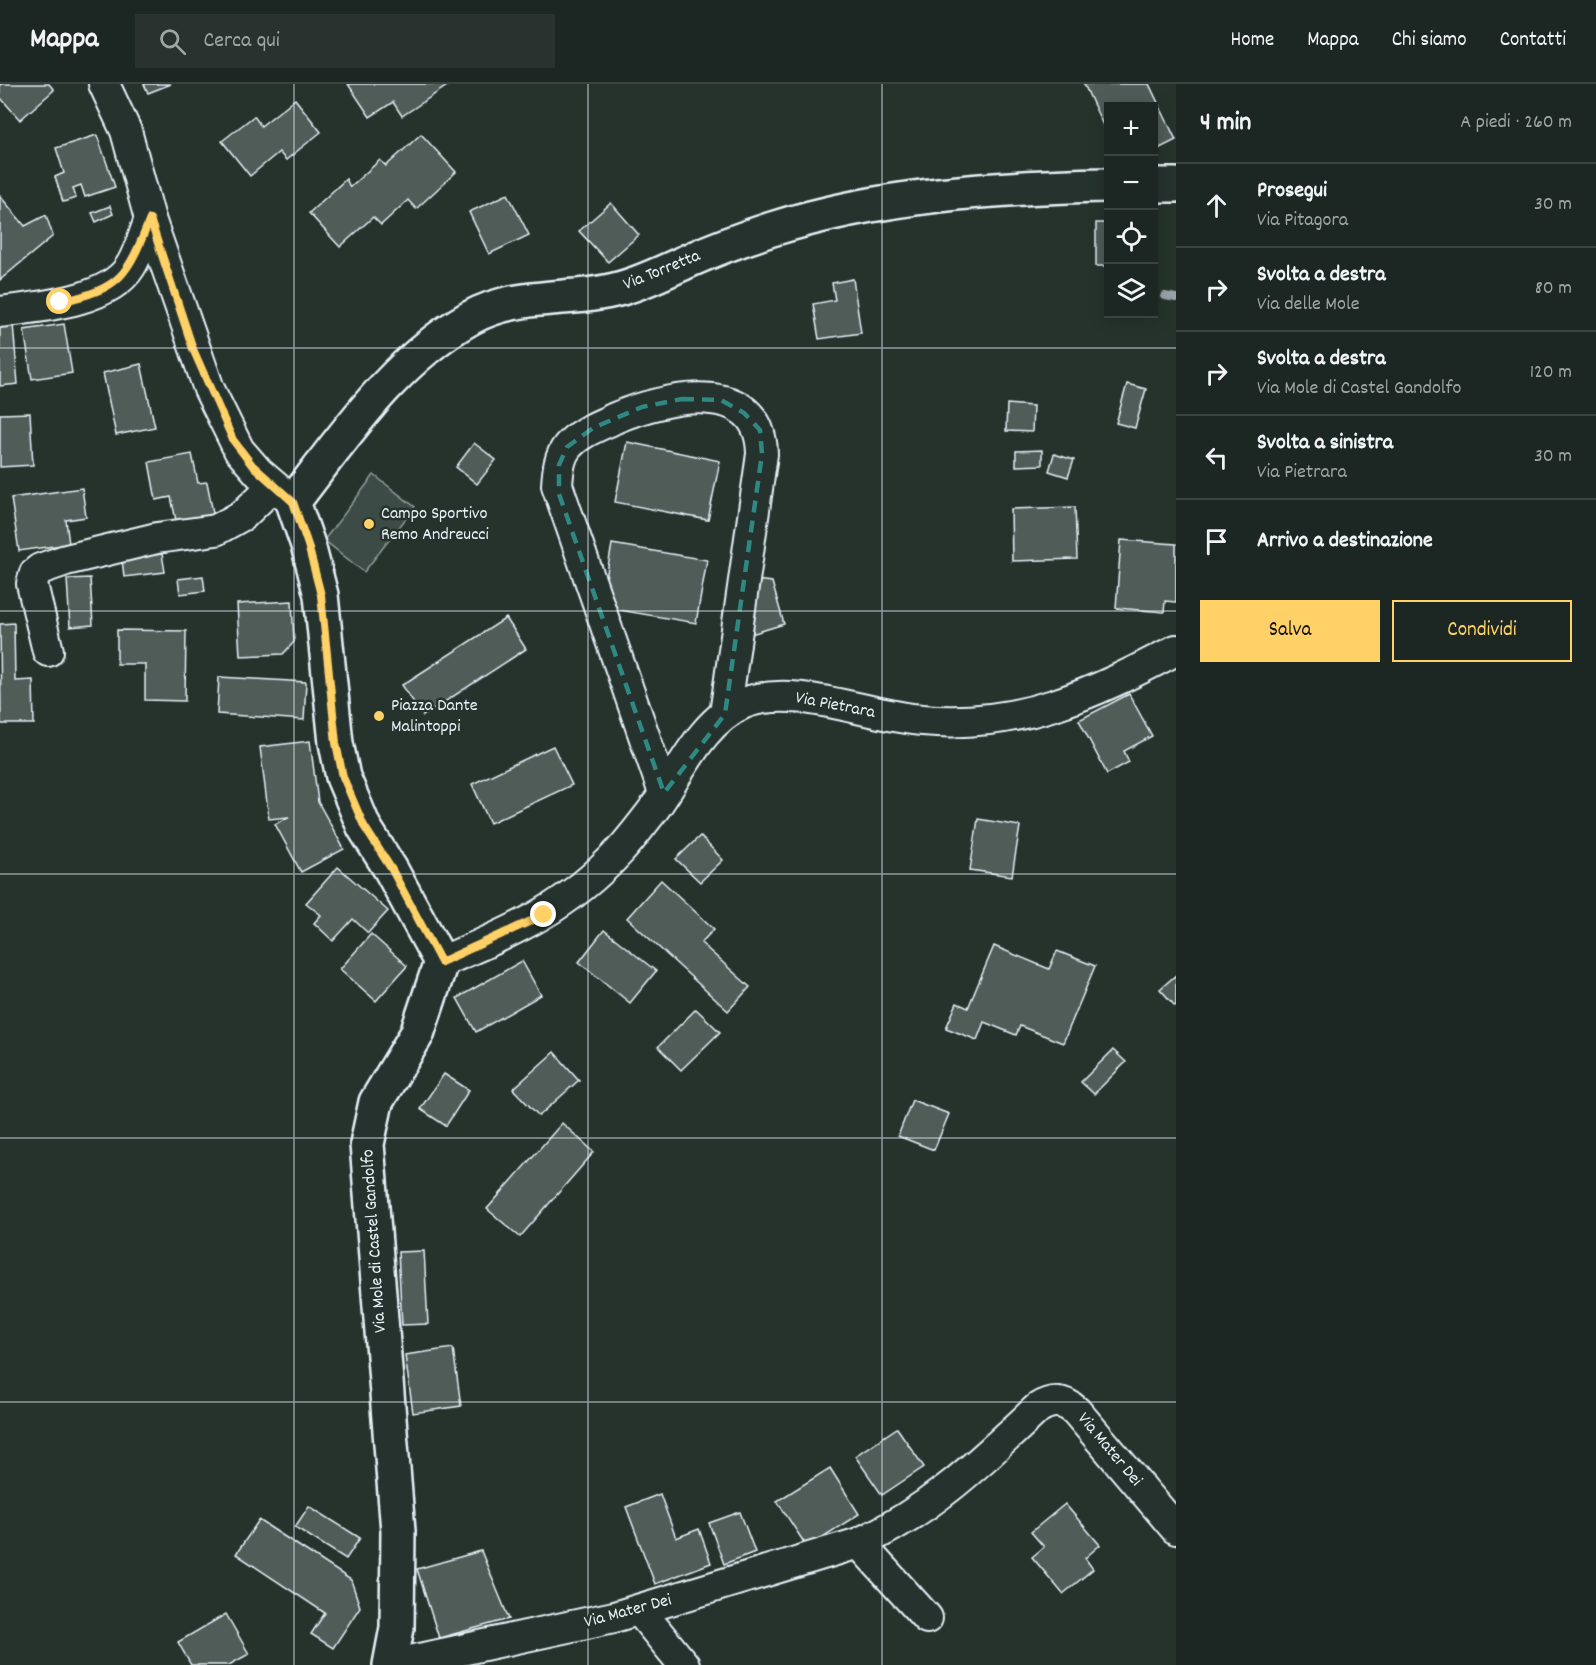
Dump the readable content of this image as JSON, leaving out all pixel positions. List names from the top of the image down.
{
  "streets": {
    "street": [
      "Via Torretta",
      "Via Pietrara",
      "Via Mole di Castel Gandolfo",
      "Via Mater Dei"
    ]
  },
  "crossings": [
    ["Via Pietrara", "Via Mole di Castel Gandolfo"],
    ["Via Mole di Castel Gandolfo", "Via Mater Dei"]
  ],
  "places": ["Campo Sportivo Remo Andreucci", "Piazza Dante Malintoppi"],
  "page": {
    "header": "Mappa",
    "search": "Cerca qui",
    "nav": [
      "Home",
      "Mappa",
      "Chi siamo",
      "Contatti"
    ],
    "heading": ["4 min", "A piedi · 260 m"],
    "map_buttons": ["+", "−"],
    "list": [
      ["Prosegui", "Via Pitagora", "30 m"],
      ["Svolta a destra", "Via delle Mole", "80 m"],
      ["Svolta a destra", "Via Mole di Castel Gandolfo", "120 m"],
      ["Svolta a sinistra", "Via Pietrara", "30 m"],
      "Arrivo a destinazione"
    ],
    "buttons": ["Salva", "Condividi"]
  }
}
